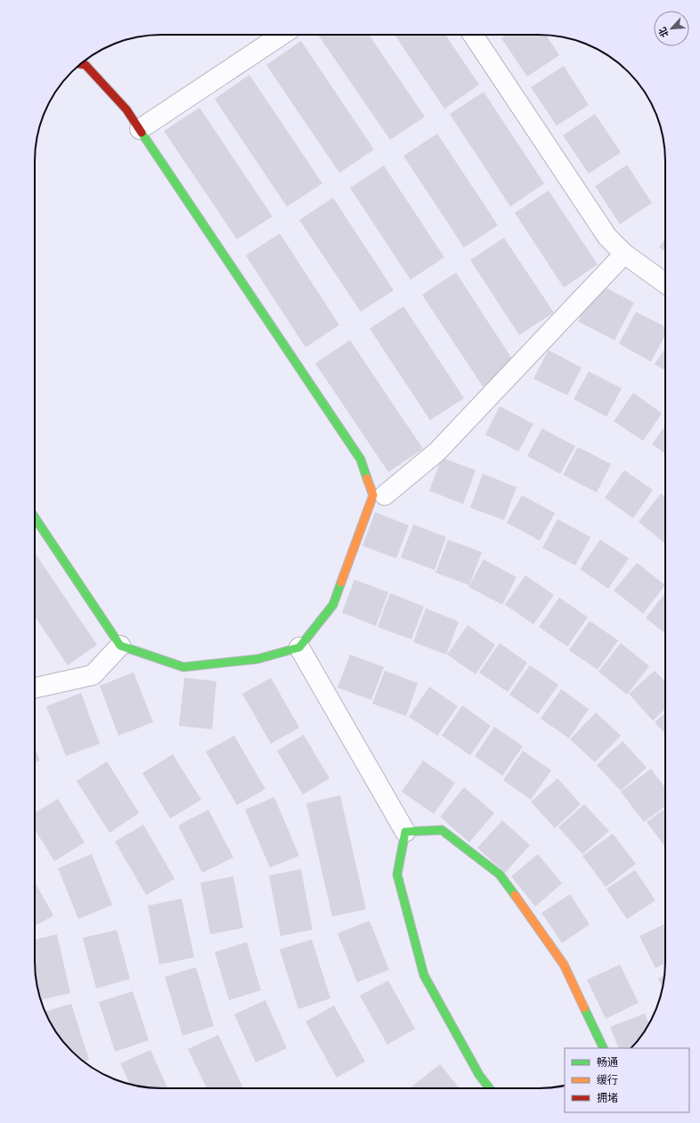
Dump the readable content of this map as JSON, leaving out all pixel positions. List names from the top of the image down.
{
  "legend": ["畅通", "缓行", "拥堵"],
  "north": "bottom left"
}
